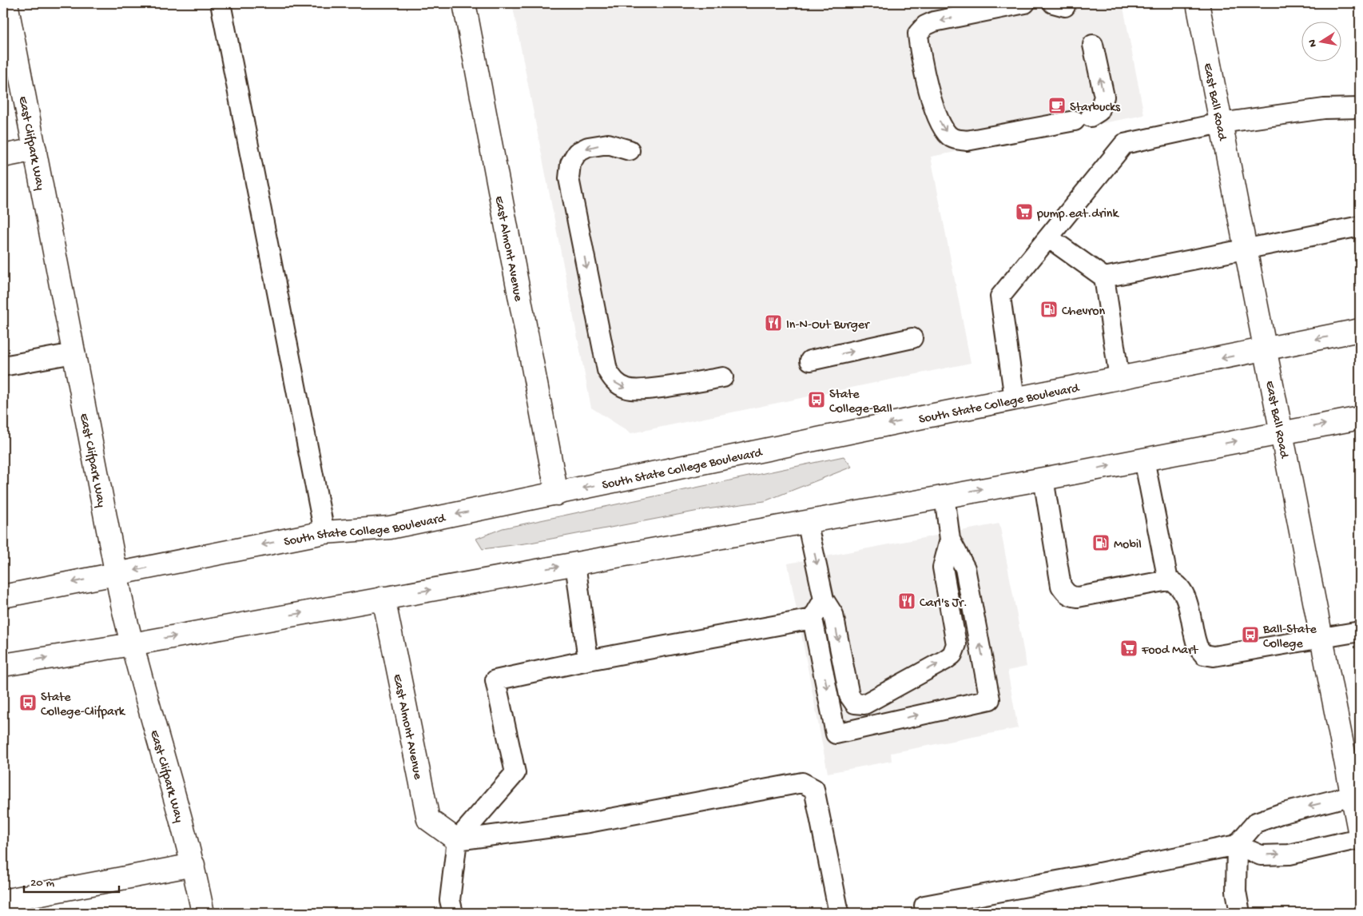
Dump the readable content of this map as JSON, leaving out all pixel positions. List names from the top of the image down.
{
  "streets": {
    "main road": [
      "East Ball Road",
      "East Clifpark Way",
      "East Almont Avenue",
      "South State College Boulevard"
    ]
  },
  "crossings": [
    ["East Ball Road", "South State College Boulevard"],
    ["East Clifpark Way", "South State College Boulevard"],
    ["East Almont Avenue", "South State College Boulevard"]
  ],
  "places": {
    "cafe": ["Starbucks"],
    "supermarket": ["pump.eat.drink", "Food Mart"],
    "fuel station": ["Chevron", "Mobil"],
    "restaurant": ["In-N-Out Burger", "Carl's Jr."],
    "bus stop": ["State College-Ball", "Ball-State College", "State College-Clifpark"]
  },
  "scale_bar": "20 m",
  "north": "left"
}
